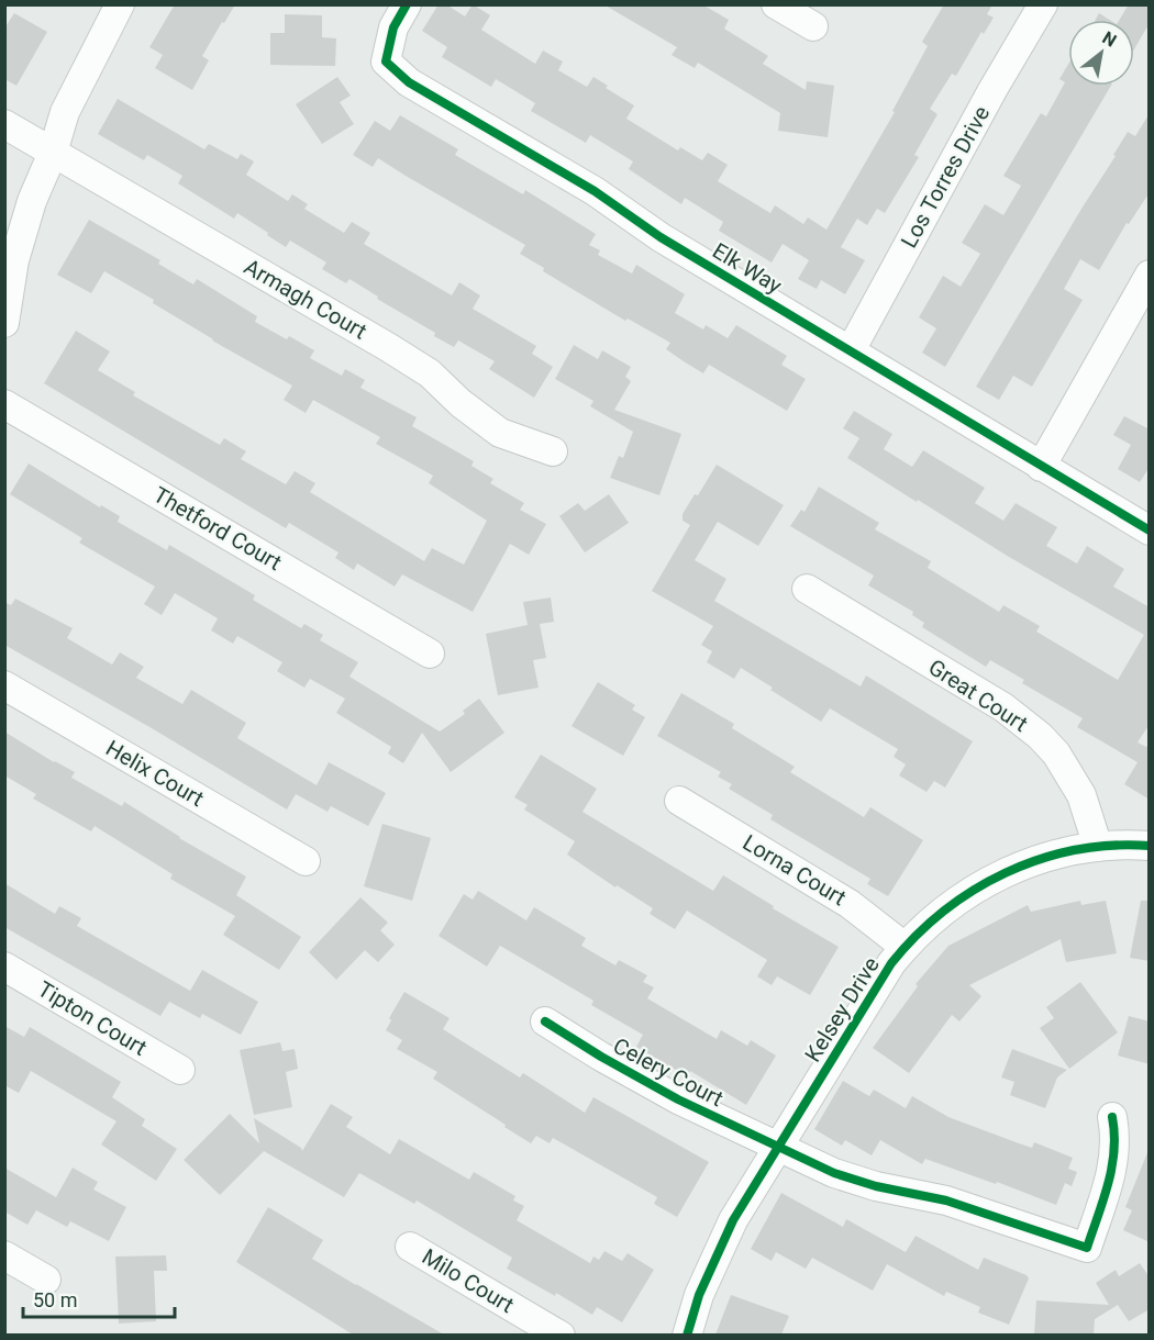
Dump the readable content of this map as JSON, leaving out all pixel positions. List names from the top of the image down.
{
  "streets": {
    "street": [
      "Los Torres Drive",
      "Elk Way",
      "Armagh Court",
      "Thetford Court",
      "Great Court",
      "Helix Court",
      "Lorna Court",
      "Kelsey Drive",
      "Tipton Court",
      "Celery Court",
      "Milo Court"
    ]
  },
  "crossings": [
    ["Los Torres Drive", "Elk Way"],
    ["Great Court", "Kelsey Drive"],
    ["Lorna Court", "Kelsey Drive"],
    ["Kelsey Drive", "Celery Court"]
  ],
  "scale_bar": "50 m",
  "north": "top right"
}
